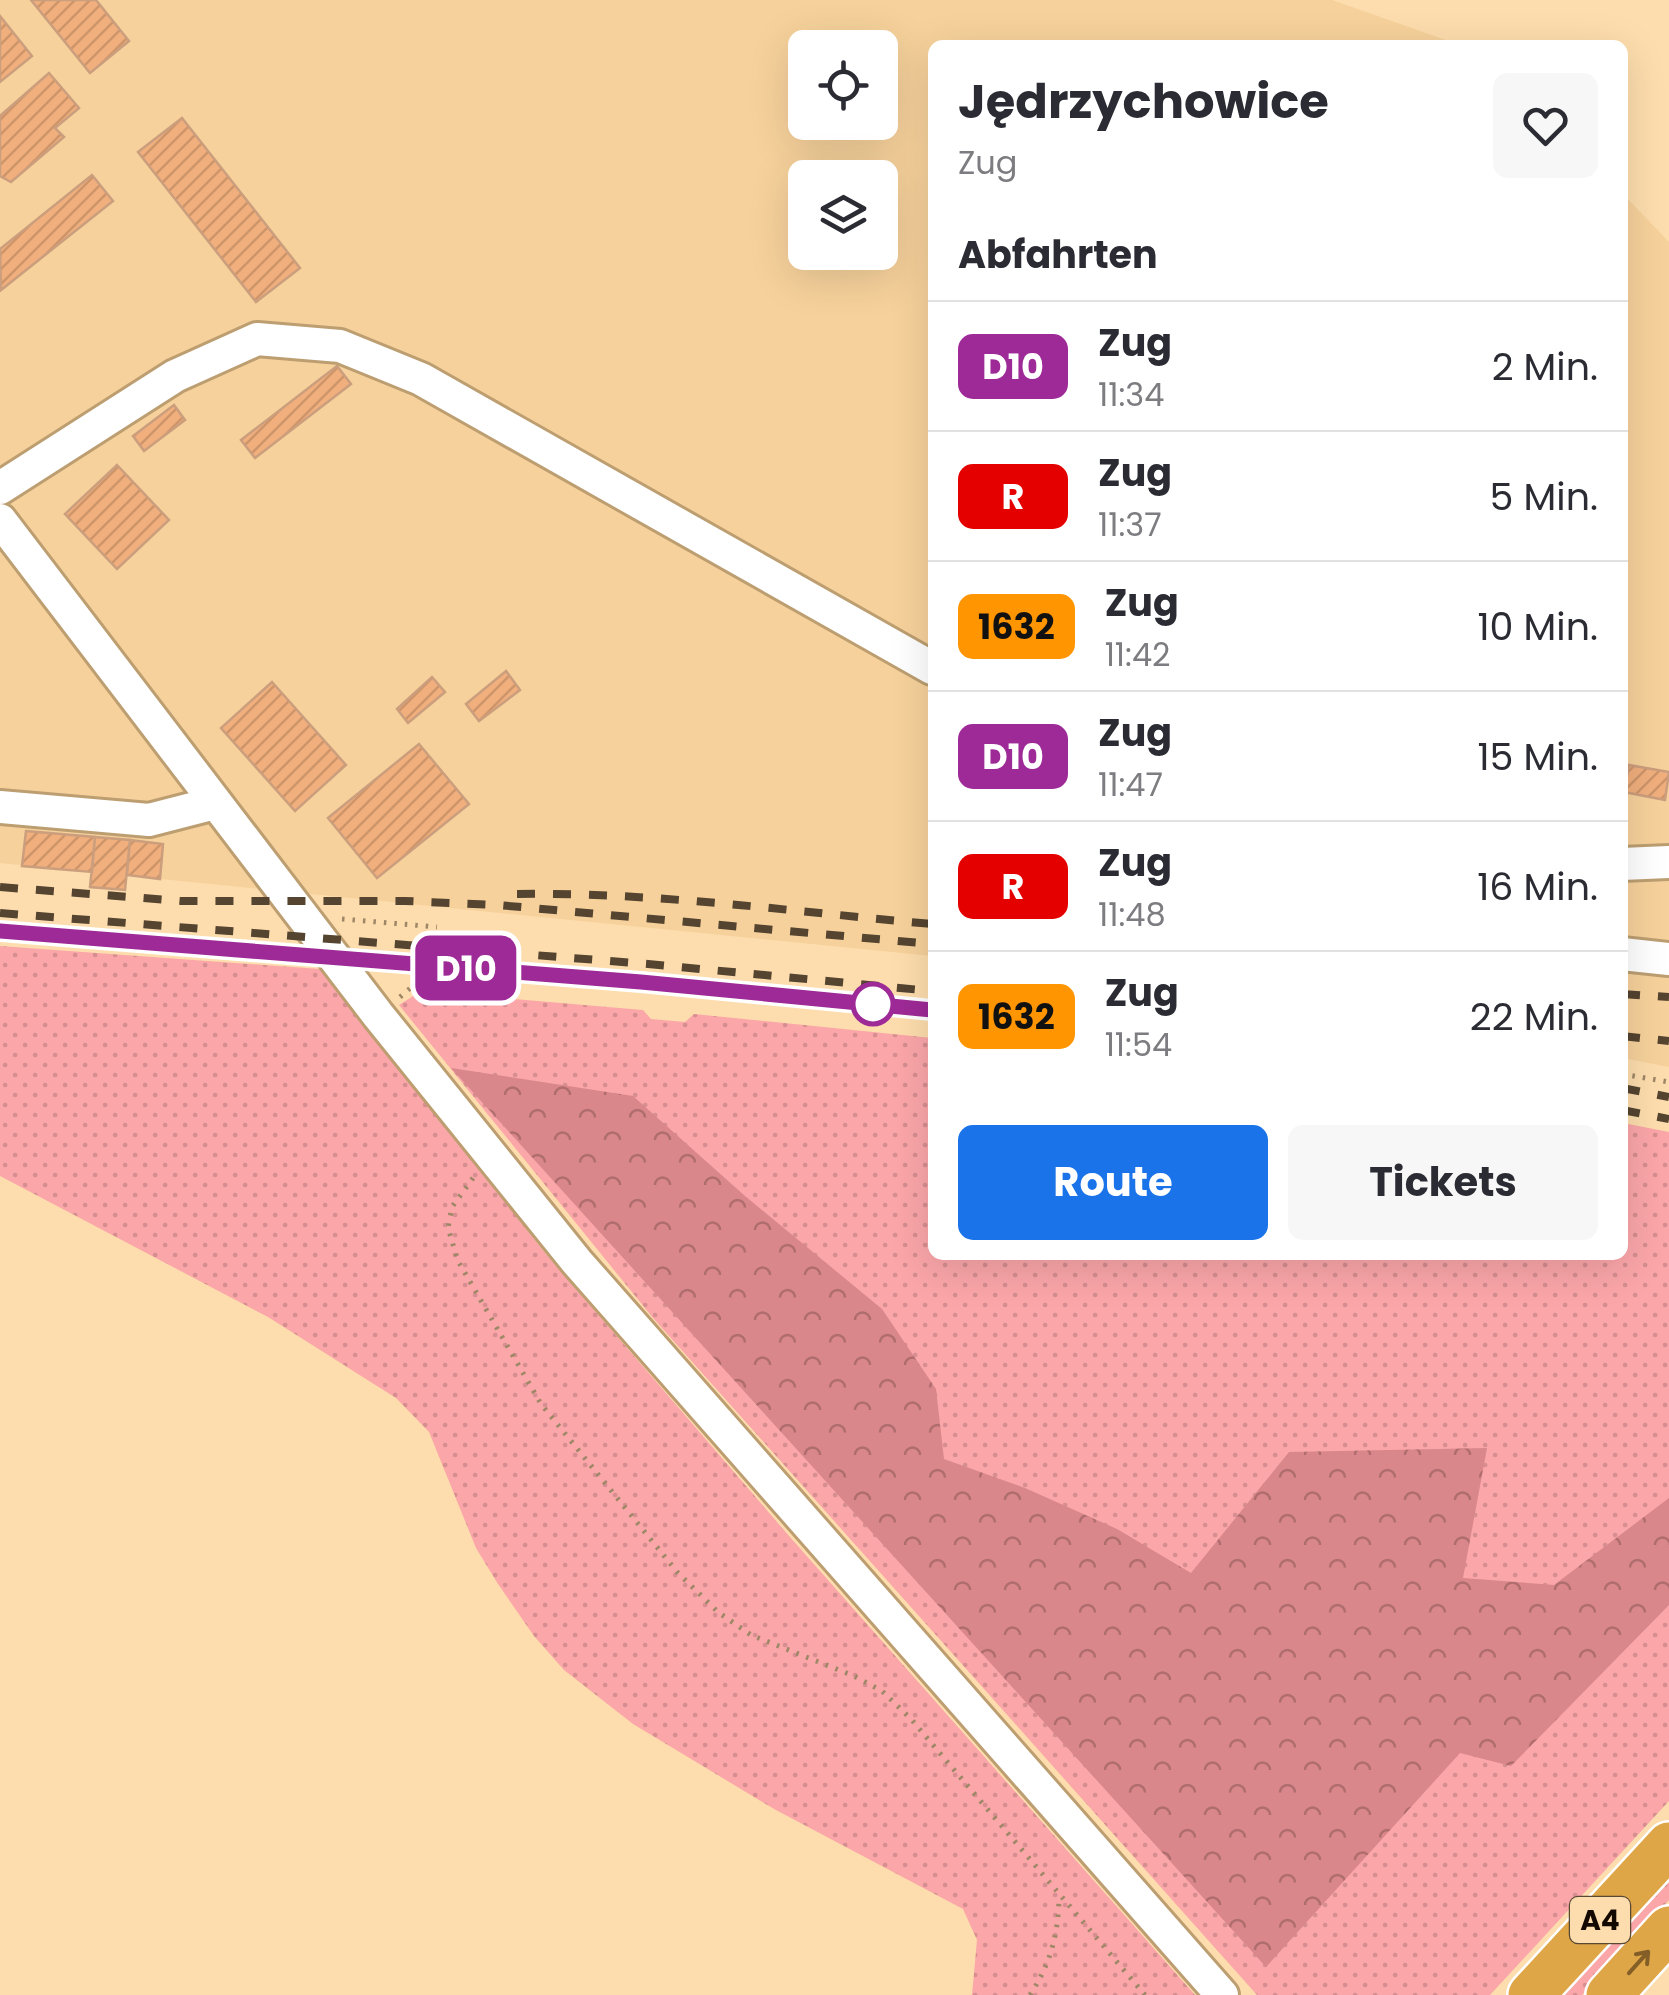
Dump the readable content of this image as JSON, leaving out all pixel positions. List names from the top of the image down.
{
  "streets": {
    "highway": ["A4"]
  },
  "page": {
    "on_map": "D10",
    "heading": [
      ["Jędrzychowice", "Zug"],
      "Abfahrten"
    ],
    "list": [
      {
        "mark": "D10",
        "name": "Zug",
        "note": "11:34",
        "value": "2 Min."
      },
      {
        "mark": "R",
        "name": "Zug",
        "note": "11:37",
        "value": "5 Min."
      },
      {
        "mark": "1632",
        "name": "Zug",
        "note": "11:42",
        "value": "10 Min."
      },
      {
        "mark": "D10",
        "name": "Zug",
        "note": "11:47",
        "value": "15 Min."
      },
      {
        "mark": "R",
        "name": "Zug",
        "note": "11:48",
        "value": "16 Min."
      },
      {
        "mark": "1632",
        "name": "Zug",
        "note": "11:54",
        "value": "22 Min."
      }
    ],
    "buttons": ["Route", "Tickets"]
  }
}
